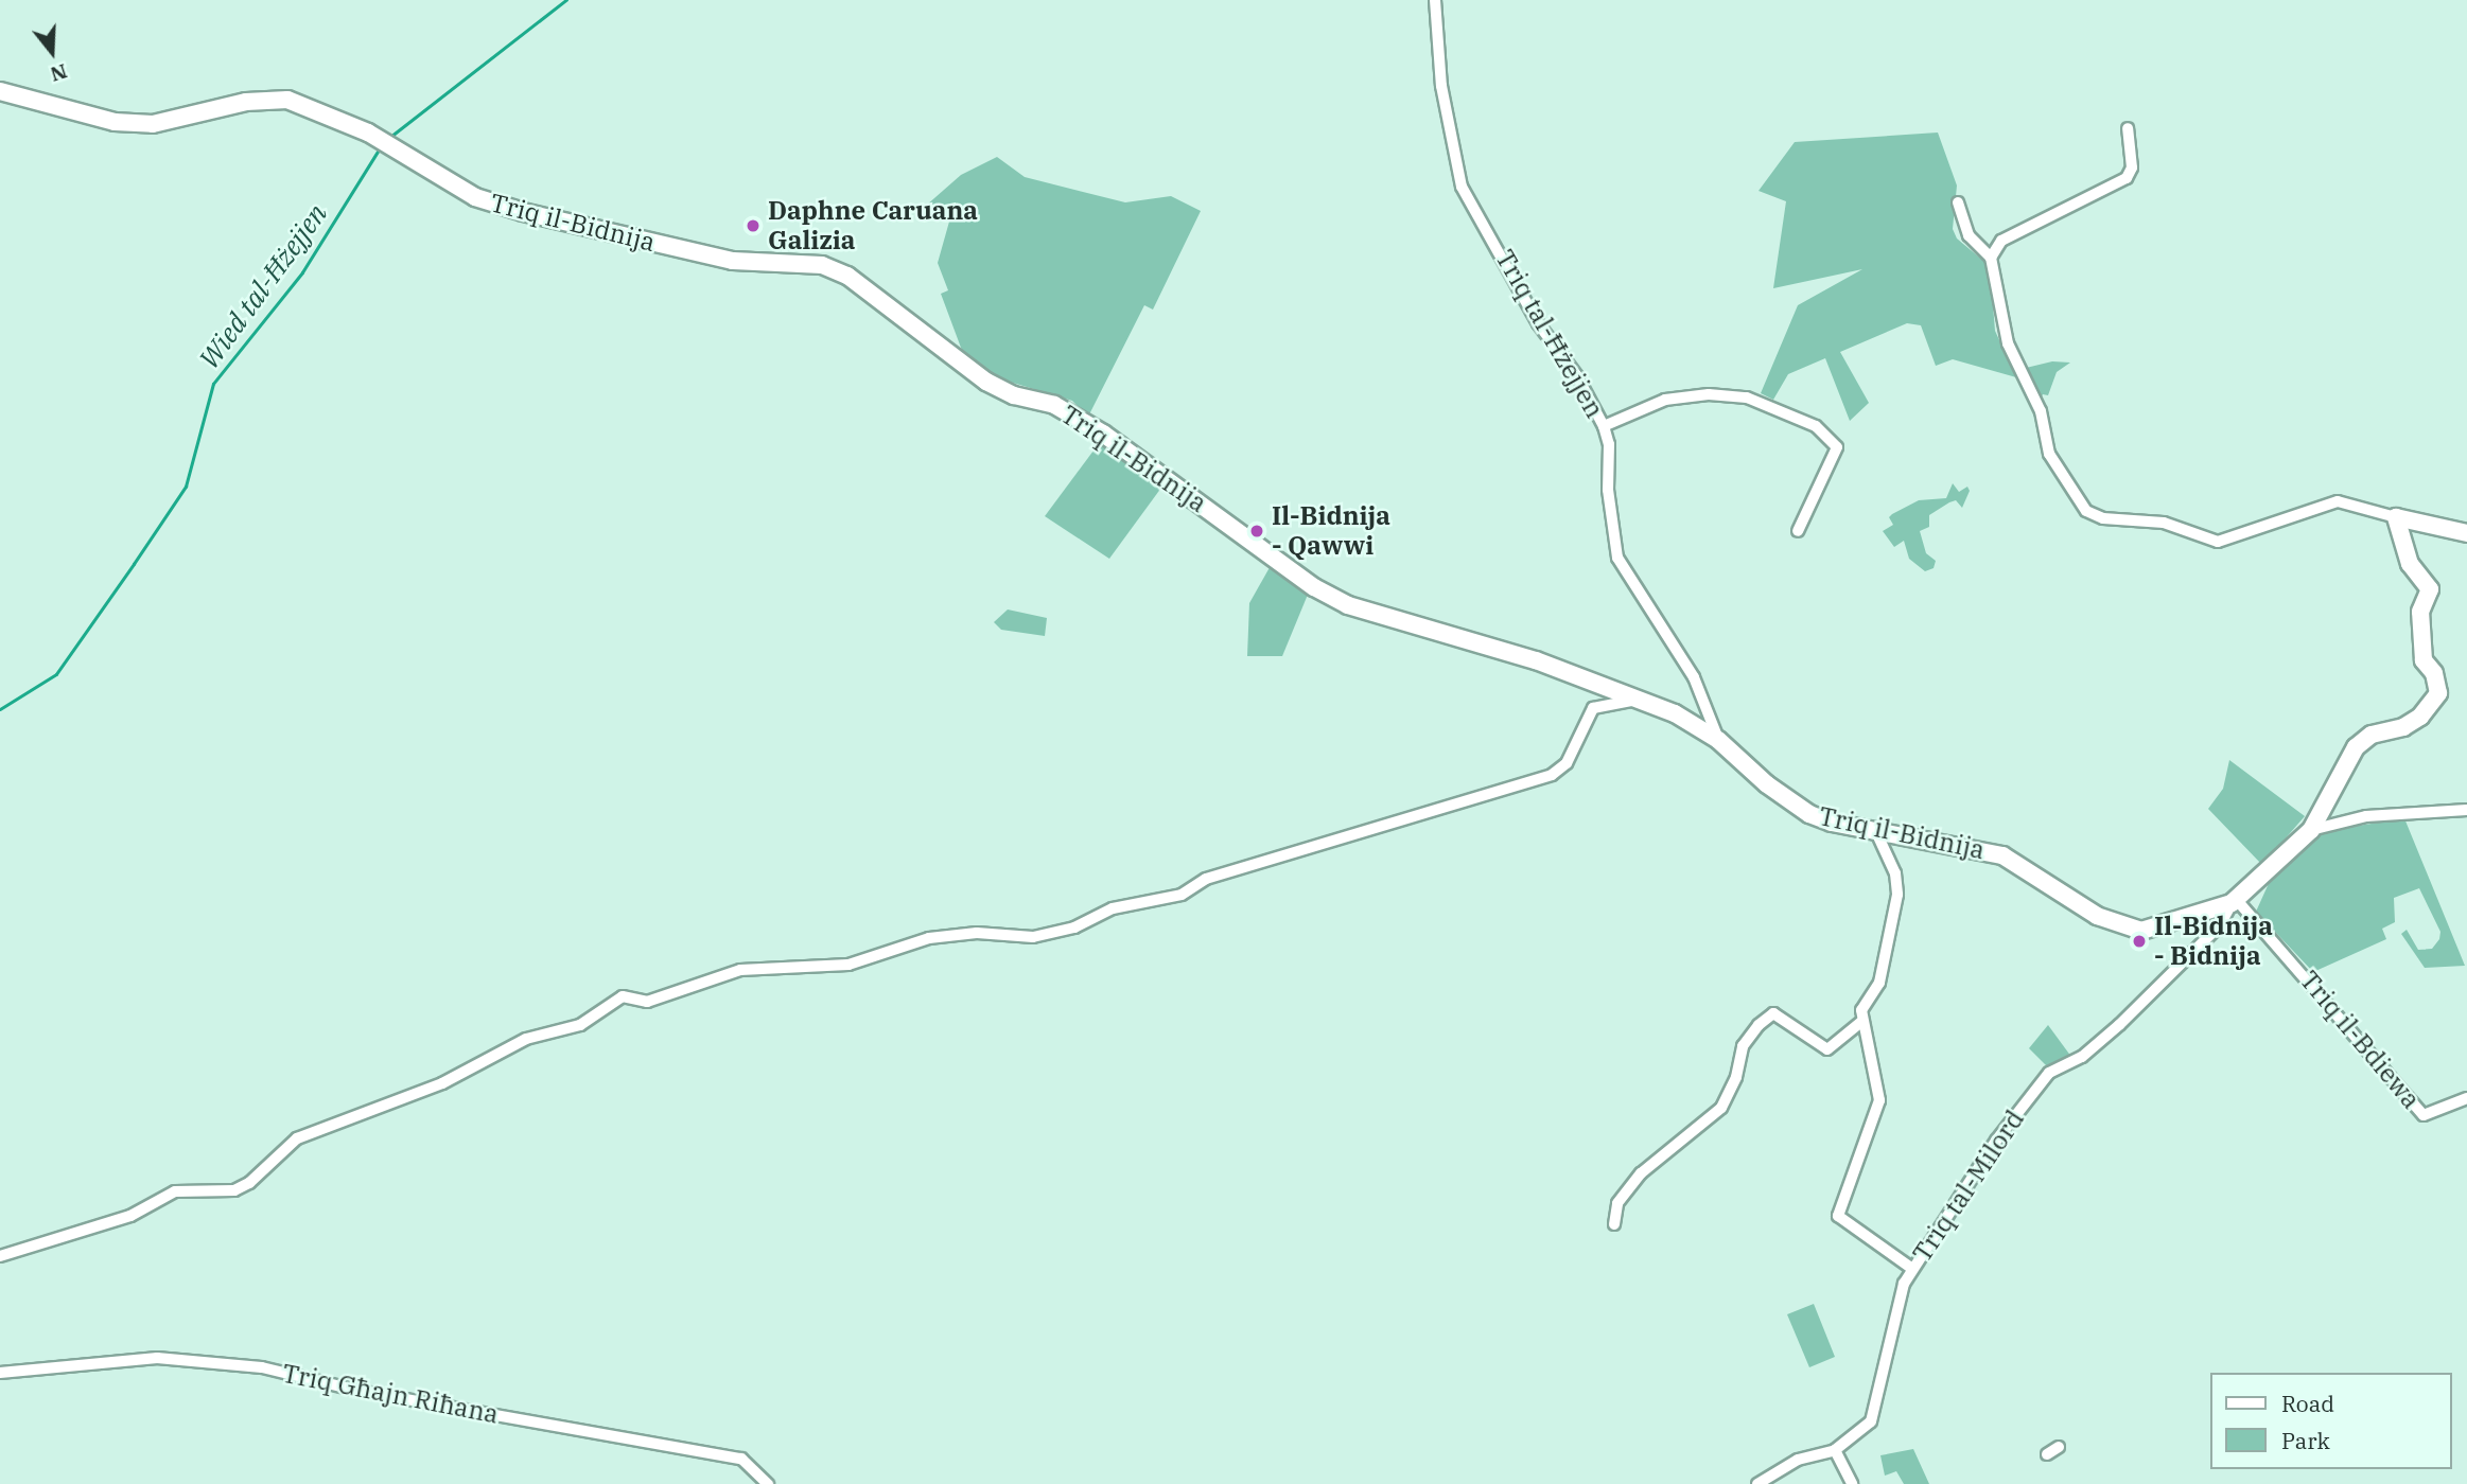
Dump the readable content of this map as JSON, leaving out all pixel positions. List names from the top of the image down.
{
  "streets": {
    "street": [
      "Triq il-Bidnija",
      "Triq tal-Ħżejjen",
      "Triq il-Bdiewa",
      "Triq tal-Milord",
      "Triq Għajn Riħana"
    ]
  },
  "crossings": [
    ["Triq il-Bidnija", "Triq tal-Ħżejjen"],
    ["Triq il-Bidnija", "Triq il-Bdiewa"],
    ["Triq il-Bidnija", "Triq tal-Milord"],
    ["Triq il-Bdiewa", "Triq tal-Milord"]
  ],
  "water": ["Wied tal-Ħżejjen"],
  "places": ["Daphne Caruana Galizia", "Il-Bidnija - Qawwi", "Il-Bidnija - Bidnija"],
  "legend": ["Road", "Park"],
  "north": "bottom"
}
